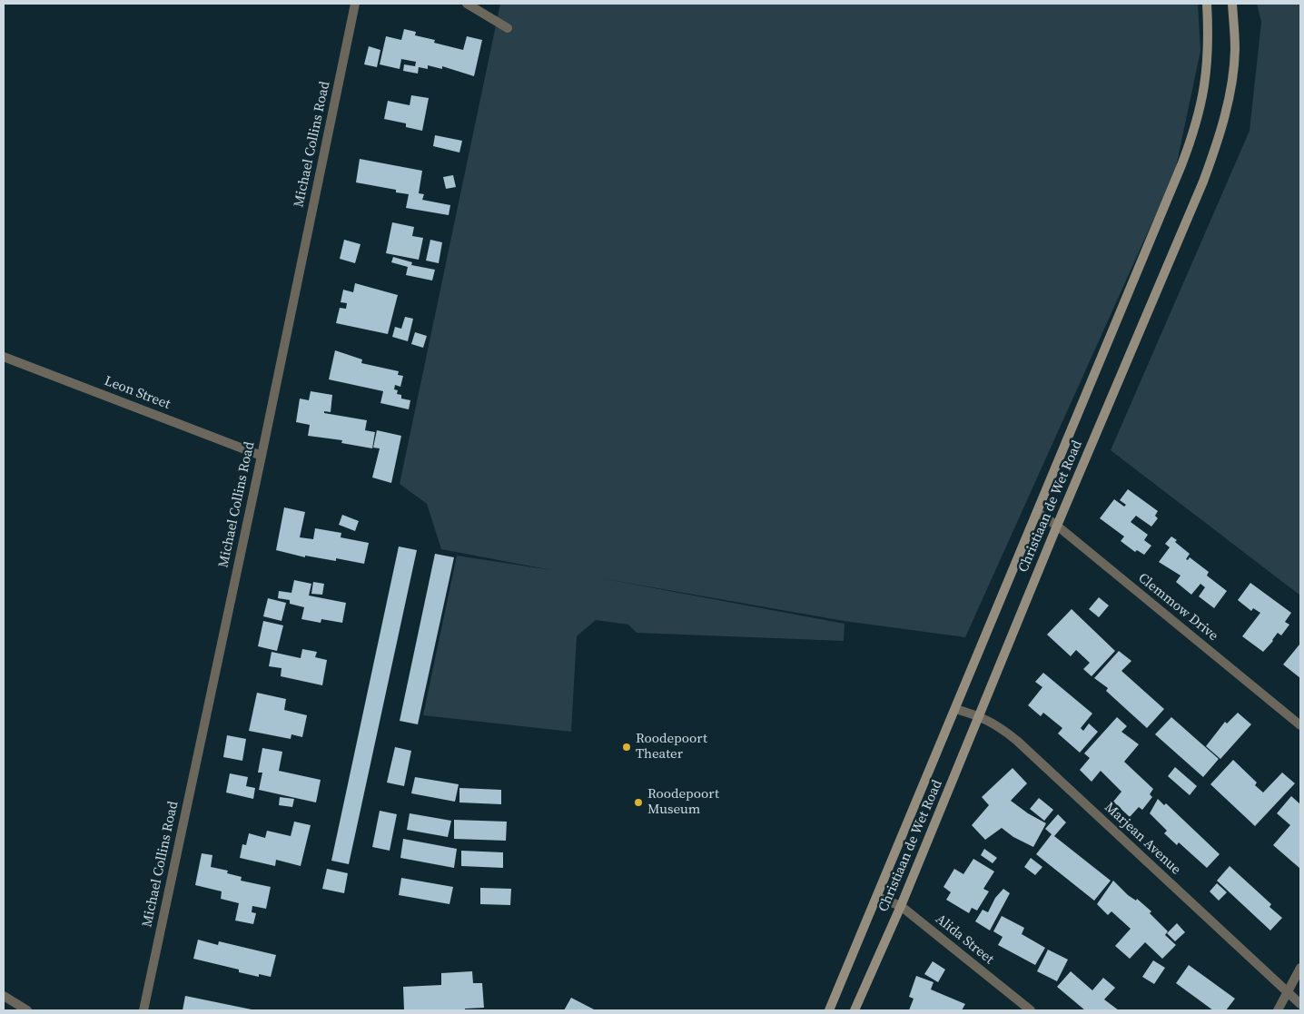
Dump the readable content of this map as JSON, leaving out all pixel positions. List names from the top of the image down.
{
  "streets": {
    "main road": ["Christiaan de Wet Road"],
    "street": [
      "Michael Collins Road",
      "Leon Street",
      "Clemmow Drive",
      "Marjean Avenue",
      "Alida Street"
    ]
  },
  "crossings": [
    ["Michael Collins Road", "Leon Street"],
    ["Christiaan de Wet Road", "Clemmow Drive"],
    ["Christiaan de Wet Road", "Marjean Avenue"],
    ["Christiaan de Wet Road", "Alida Street"]
  ],
  "places": ["Roodepoort Theater", "Roodepoort Museum"]
}
